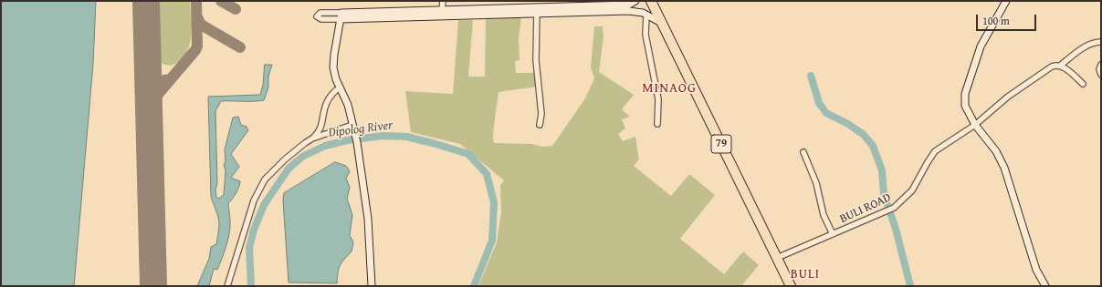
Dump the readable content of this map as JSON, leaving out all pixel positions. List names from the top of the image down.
{
  "streets": {
    "highway": ["79"],
    "street": ["BULI ROAD"]
  },
  "crossings": [
    ["79", "BULI ROAD"]
  ],
  "districts": ["MINAOG", "BULI"],
  "water": ["Dipolog River"],
  "scale_bar": "100 m"
}
